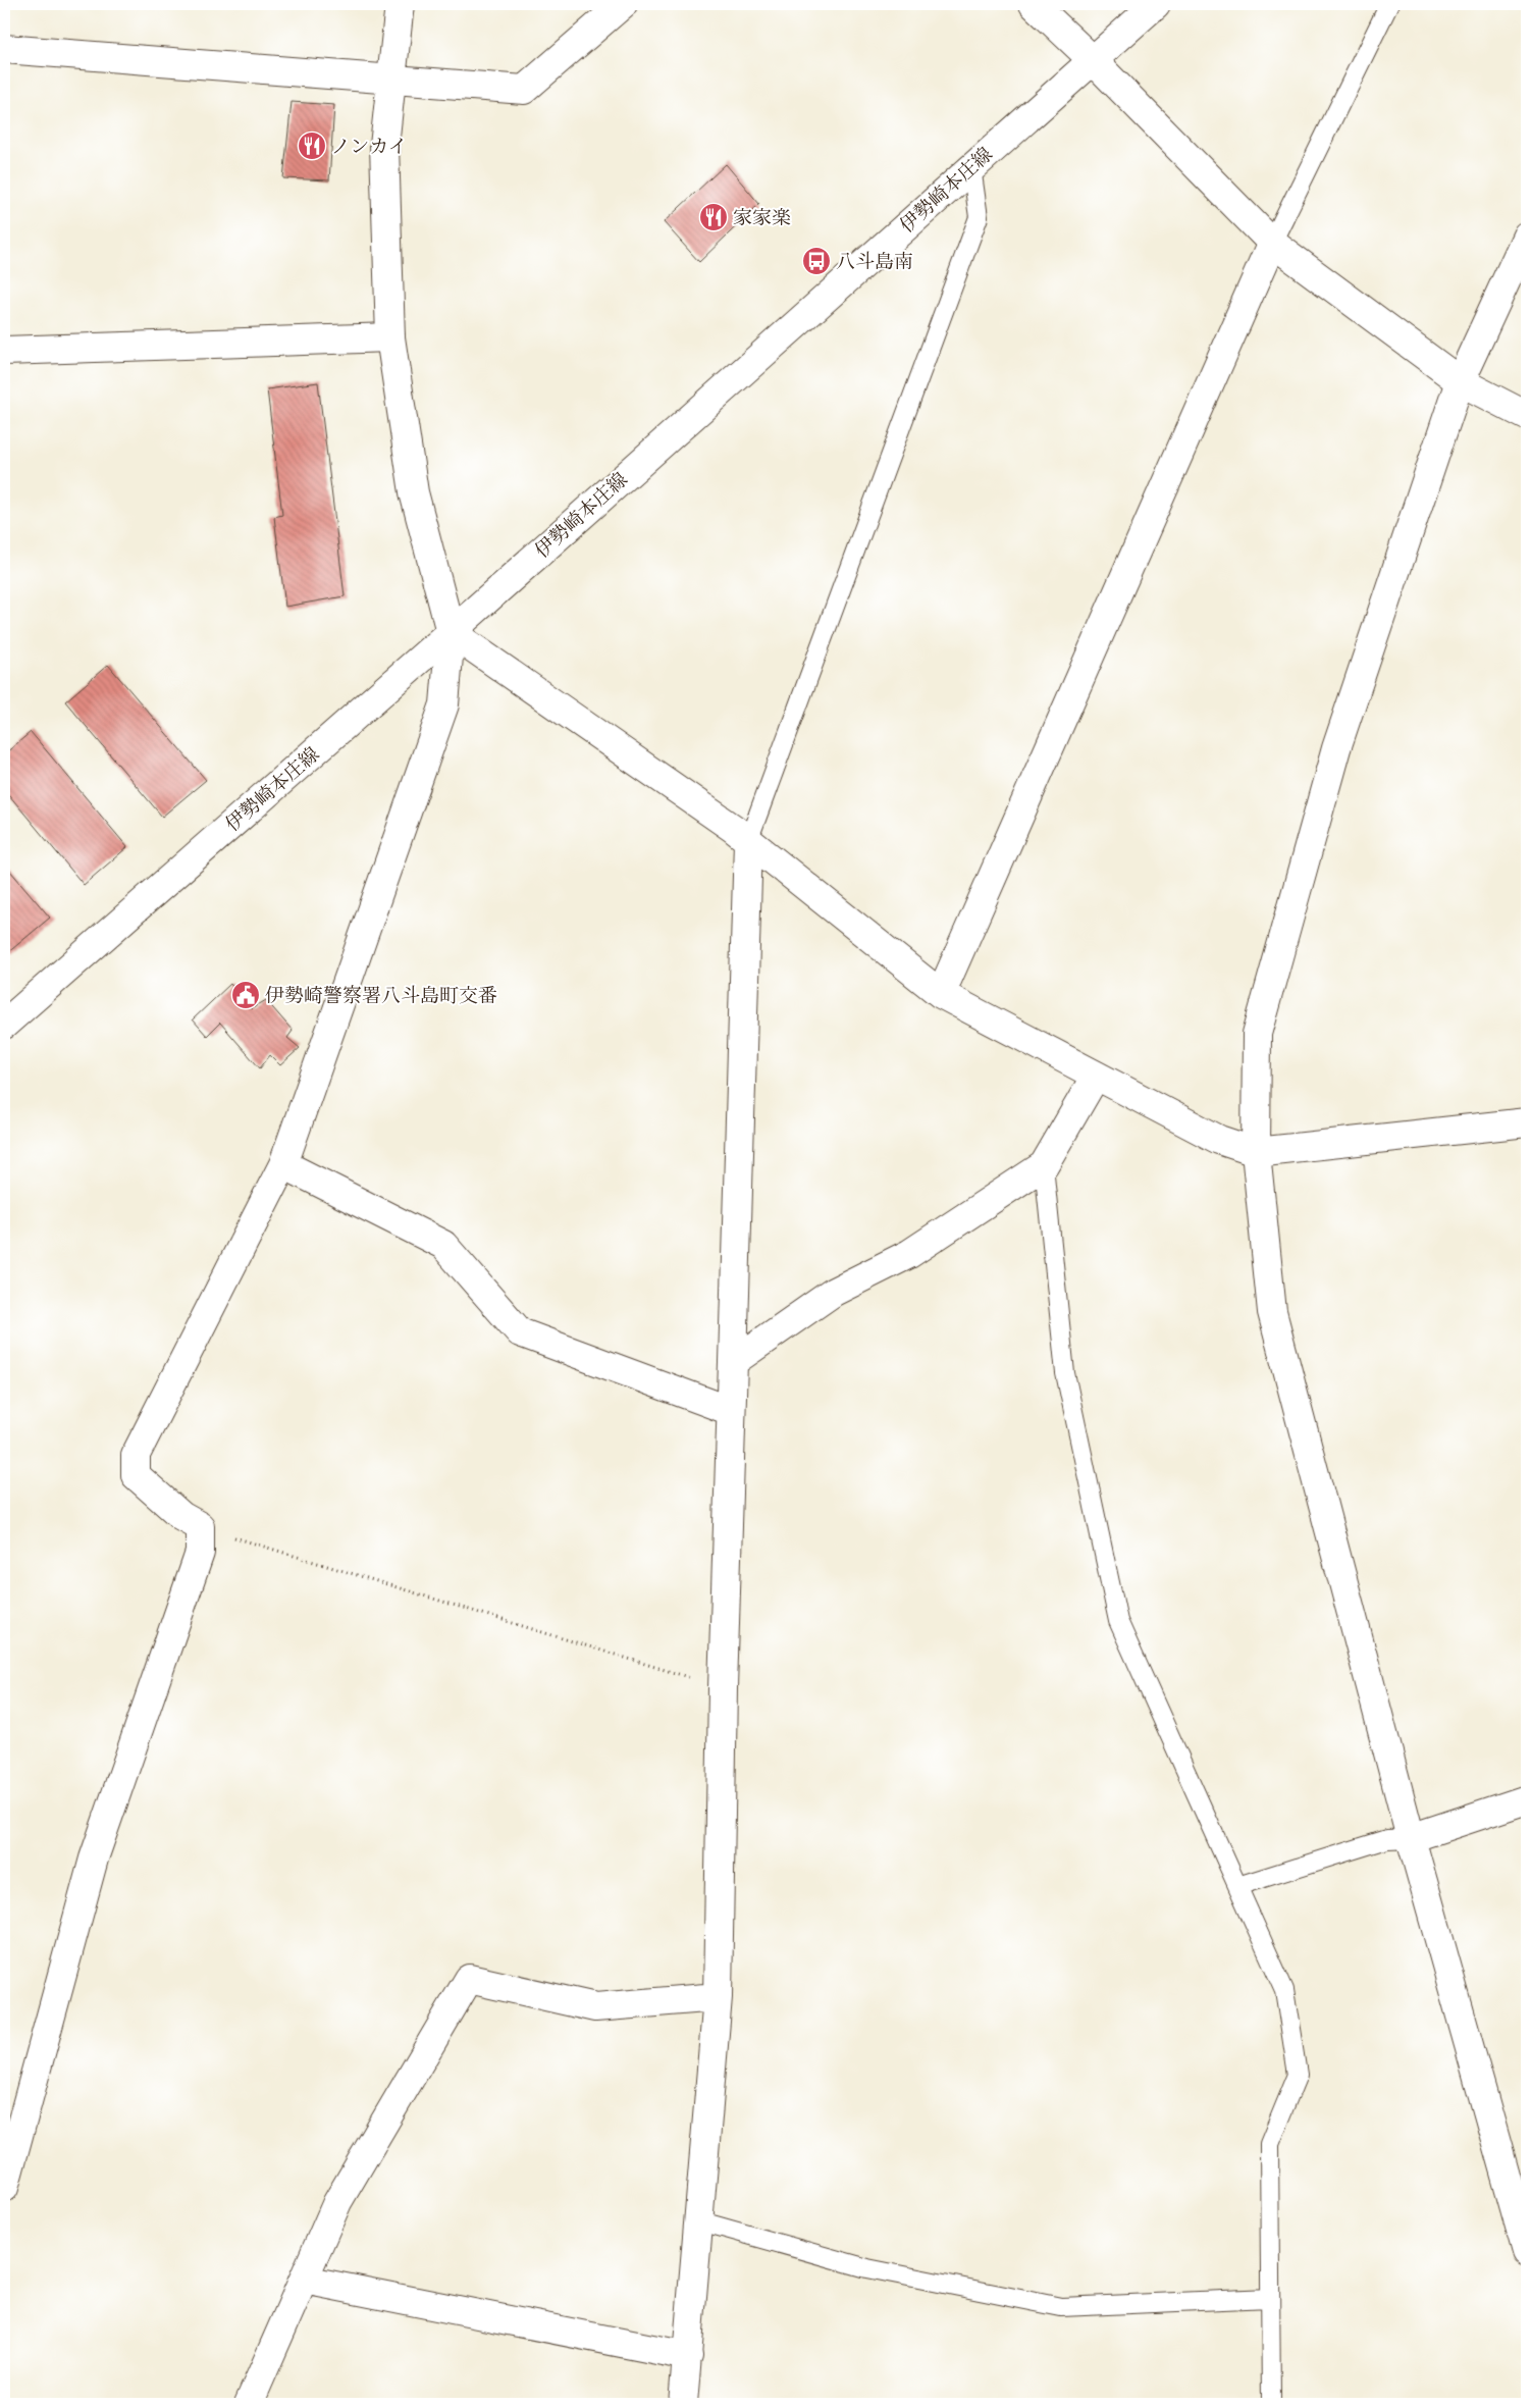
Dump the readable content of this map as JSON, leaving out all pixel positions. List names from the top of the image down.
{
  "streets": {
    "street": ["伊勢崎本庄線"]
  },
  "places": {
    "restaurant": ["ノンカイ", "家家楽"],
    "bus stop": ["八斗島南"],
    "public building": ["伊勢崎警察署八斗島町交番"]
  }
}
